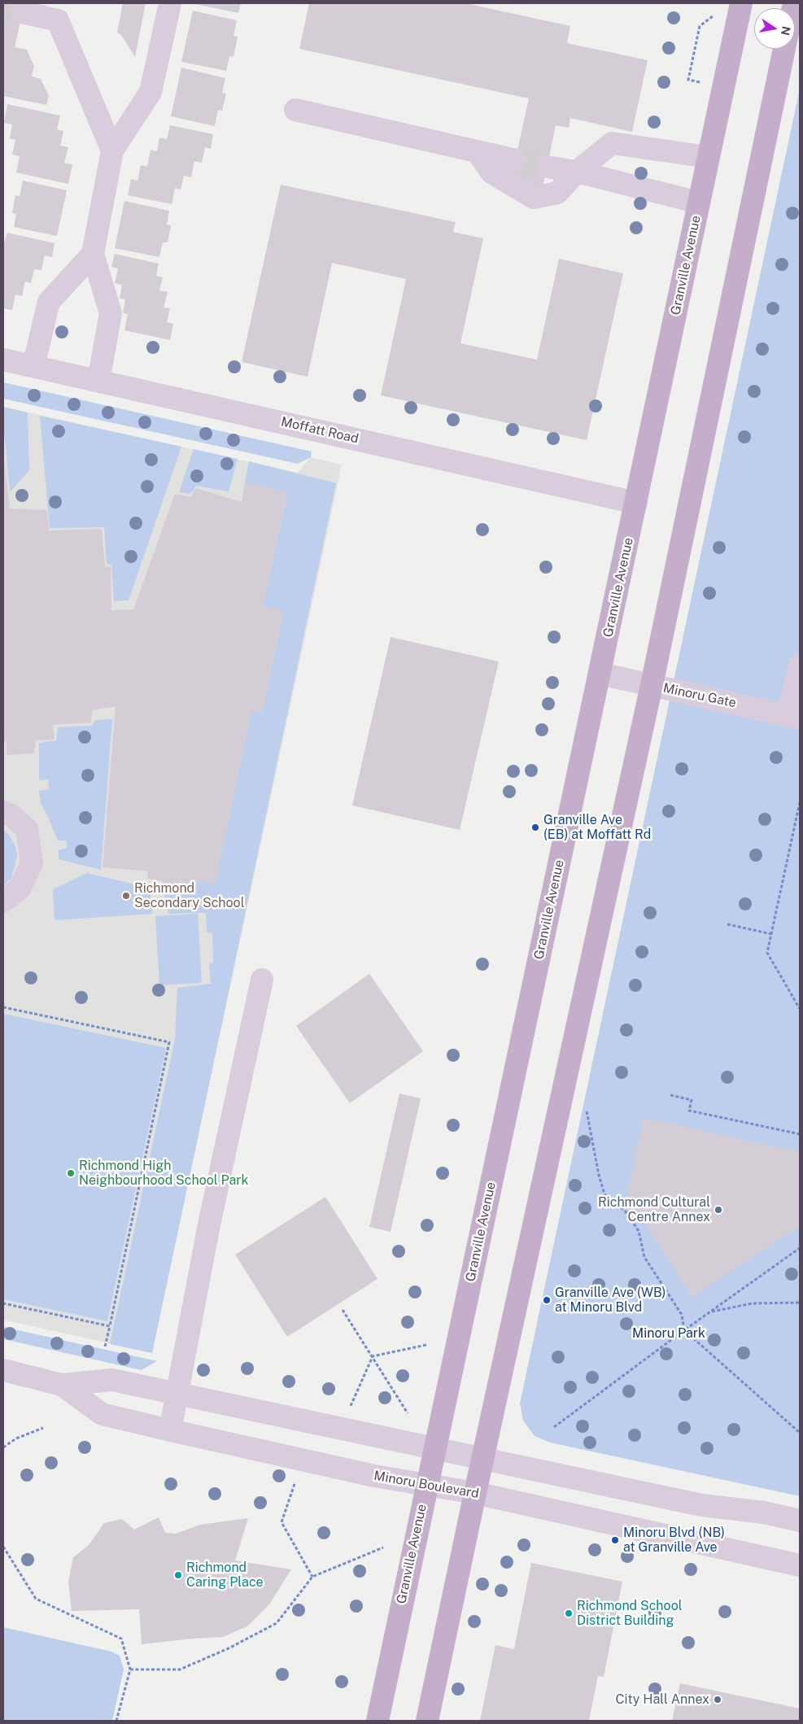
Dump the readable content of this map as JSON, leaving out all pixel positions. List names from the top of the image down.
{
  "streets": {
    "main road": ["Granville Avenue"],
    "street": ["Moffatt Road", "Minoru Gate", "Minoru Boulevard"]
  },
  "crossings": [
    ["Granville Avenue", "Moffatt Road"],
    ["Granville Avenue", "Minoru Gate"],
    ["Granville Avenue", "Minoru Boulevard"]
  ],
  "parks": ["Minoru Park"],
  "places": [
    "Granville Ave (EB) at Moffatt Rd",
    "Richmond Secondary School",
    "Richmond High Neighbourhood School Park",
    "Richmond Cultural Centre Annex",
    "Granville Ave (WB) at Minoru Blvd",
    "Minoru Blvd (NB) at Granville Ave",
    "Richmond Caring Place",
    "Richmond School District Building",
    "City Hall Annex"
  ],
  "north": "right"
}
